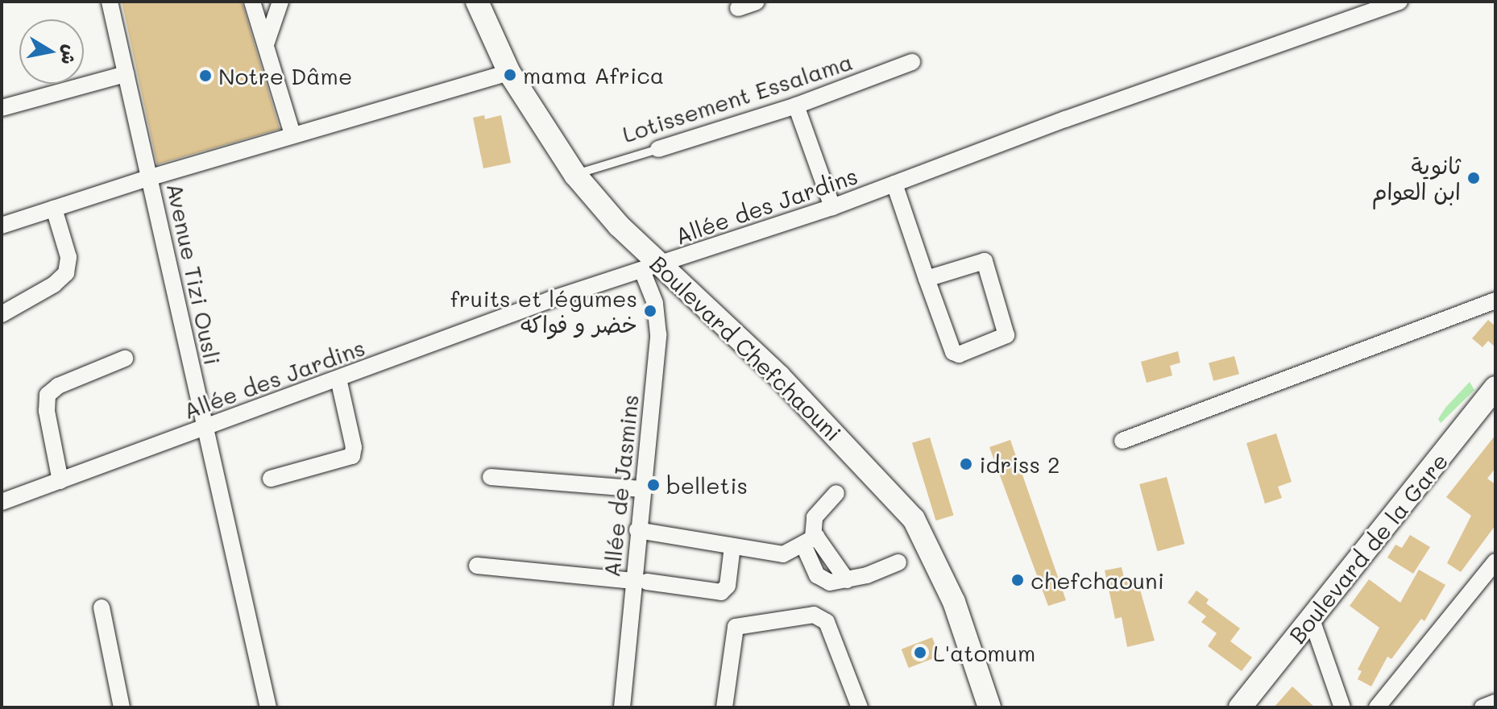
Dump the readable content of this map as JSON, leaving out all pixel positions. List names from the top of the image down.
{
  "streets": {
    "street": [
      "Lotissement Essalama",
      "Allée des Jardins",
      "Avenue Tizi Ousli",
      "Boulevard Chefchaouni",
      "Allée de Jasmins",
      "Boulevard de la Gare"
    ]
  },
  "crossings": [
    ["Lotissement Essalama", "Boulevard Chefchaouni"],
    ["Allée des Jardins", "Avenue Tizi Ousli"],
    ["Allée des Jardins", "Boulevard Chefchaouni"],
    ["Allée des Jardins", "Allée de Jasmins"],
    ["Boulevard Chefchaouni", "Allée de Jasmins"]
  ],
  "places": [
    "mama Africa",
    "Notre Dâme",
    "ثانوية ابن العوام",
    "fruits et légumes خضر و فواكه",
    "idriss 2",
    "belletis",
    "chefchaouni",
    "L'atomum"
  ],
  "north": "right"
}
